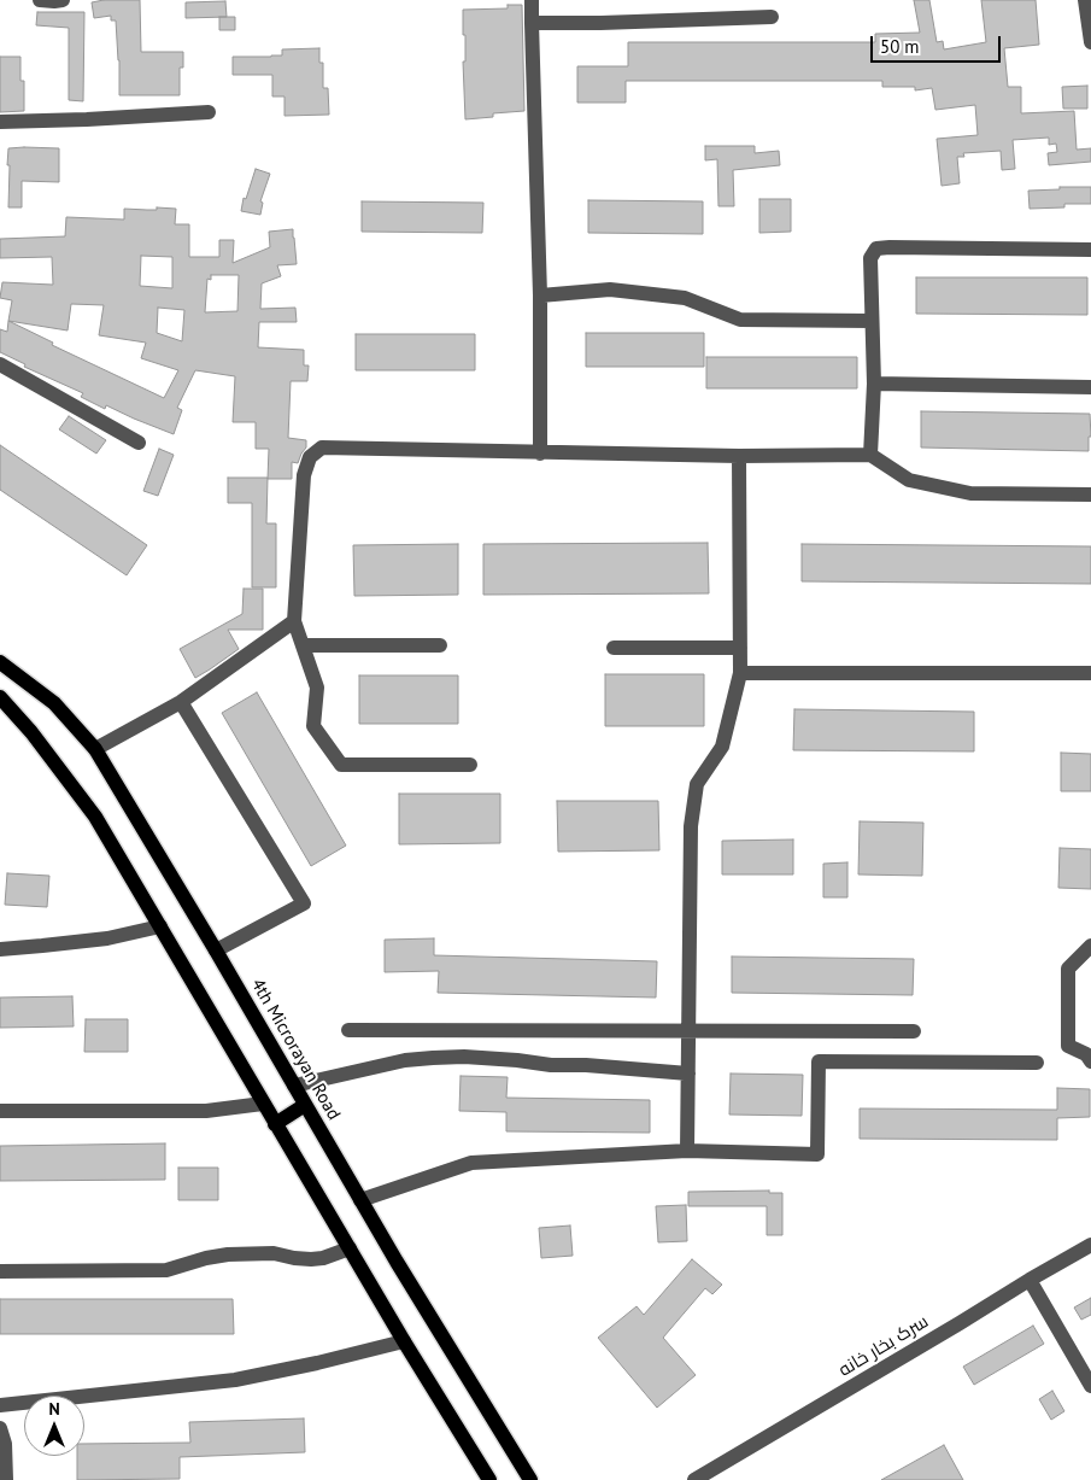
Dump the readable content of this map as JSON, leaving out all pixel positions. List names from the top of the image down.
{
  "streets": {
    "main road": ["4th Microrayan Road"],
    "street": ["سرک بخار خانه"]
  },
  "scale_bar": "50 m",
  "north": "top"
}
